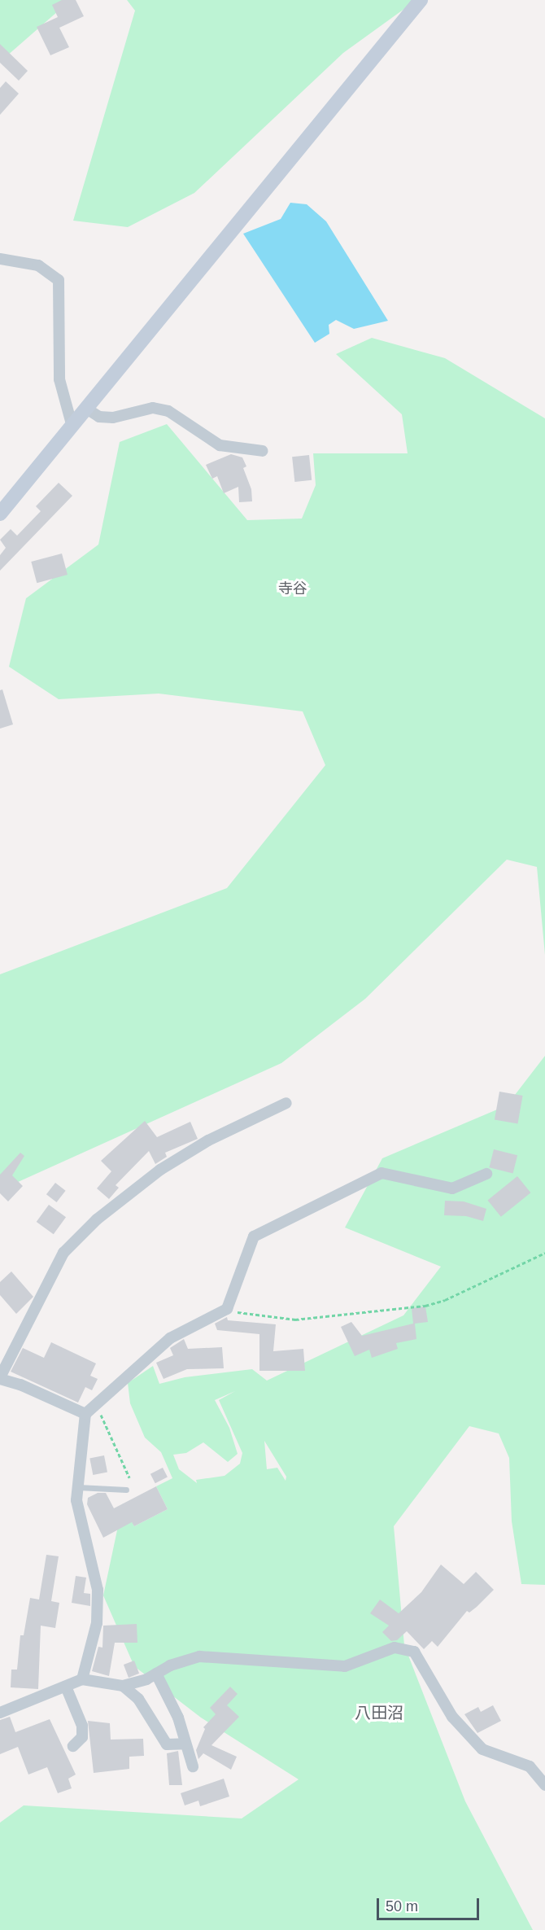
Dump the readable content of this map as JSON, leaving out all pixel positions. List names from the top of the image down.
{
  "districts": ["寺谷", "八田沼"],
  "scale_bar": "50 m"
}
